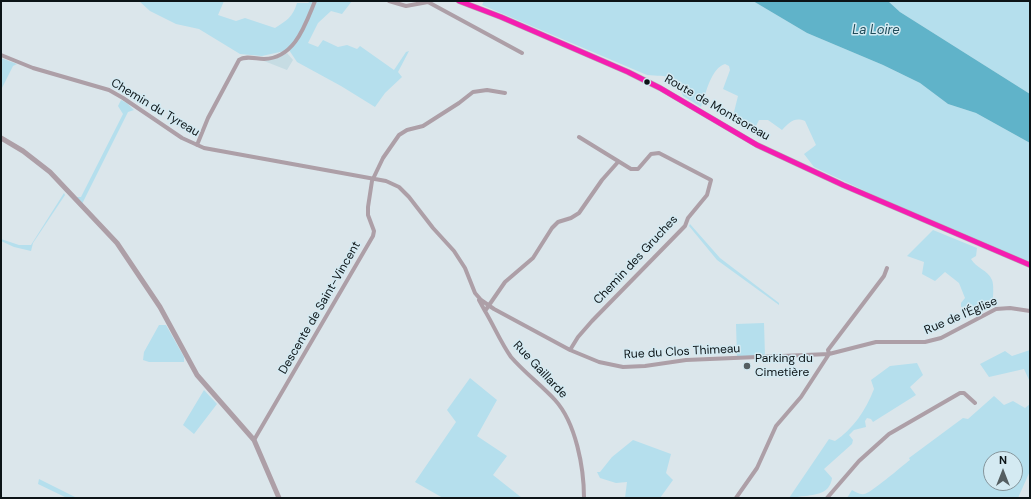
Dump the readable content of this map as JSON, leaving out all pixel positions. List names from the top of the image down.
{
  "streets": {
    "main road": ["Route de Montsoreau"],
    "street": [
      "Chemin du Tyreau",
      "Chemin des Gruches",
      "Descente de Saint-Vincent",
      "Rue de l'Église",
      "Rue du Clos Thimeau",
      "Rue Gaillarde"
    ]
  },
  "crossings": [
    ["Chemin du Tyreau", "Descente de Saint-Vincent"],
    ["Chemin du Tyreau", "Rue du Clos Thimeau"],
    ["Chemin des Gruches", "Rue du Clos Thimeau"],
    ["Descente de Saint-Vincent", "Rue du Clos Thimeau"],
    ["Rue de l'Église", "Rue du Clos Thimeau"],
    ["Rue du Clos Thimeau", "Rue Gaillarde"]
  ],
  "water": ["La Loire"],
  "places": ["Parking du Cimetière"],
  "north": "top"
}
